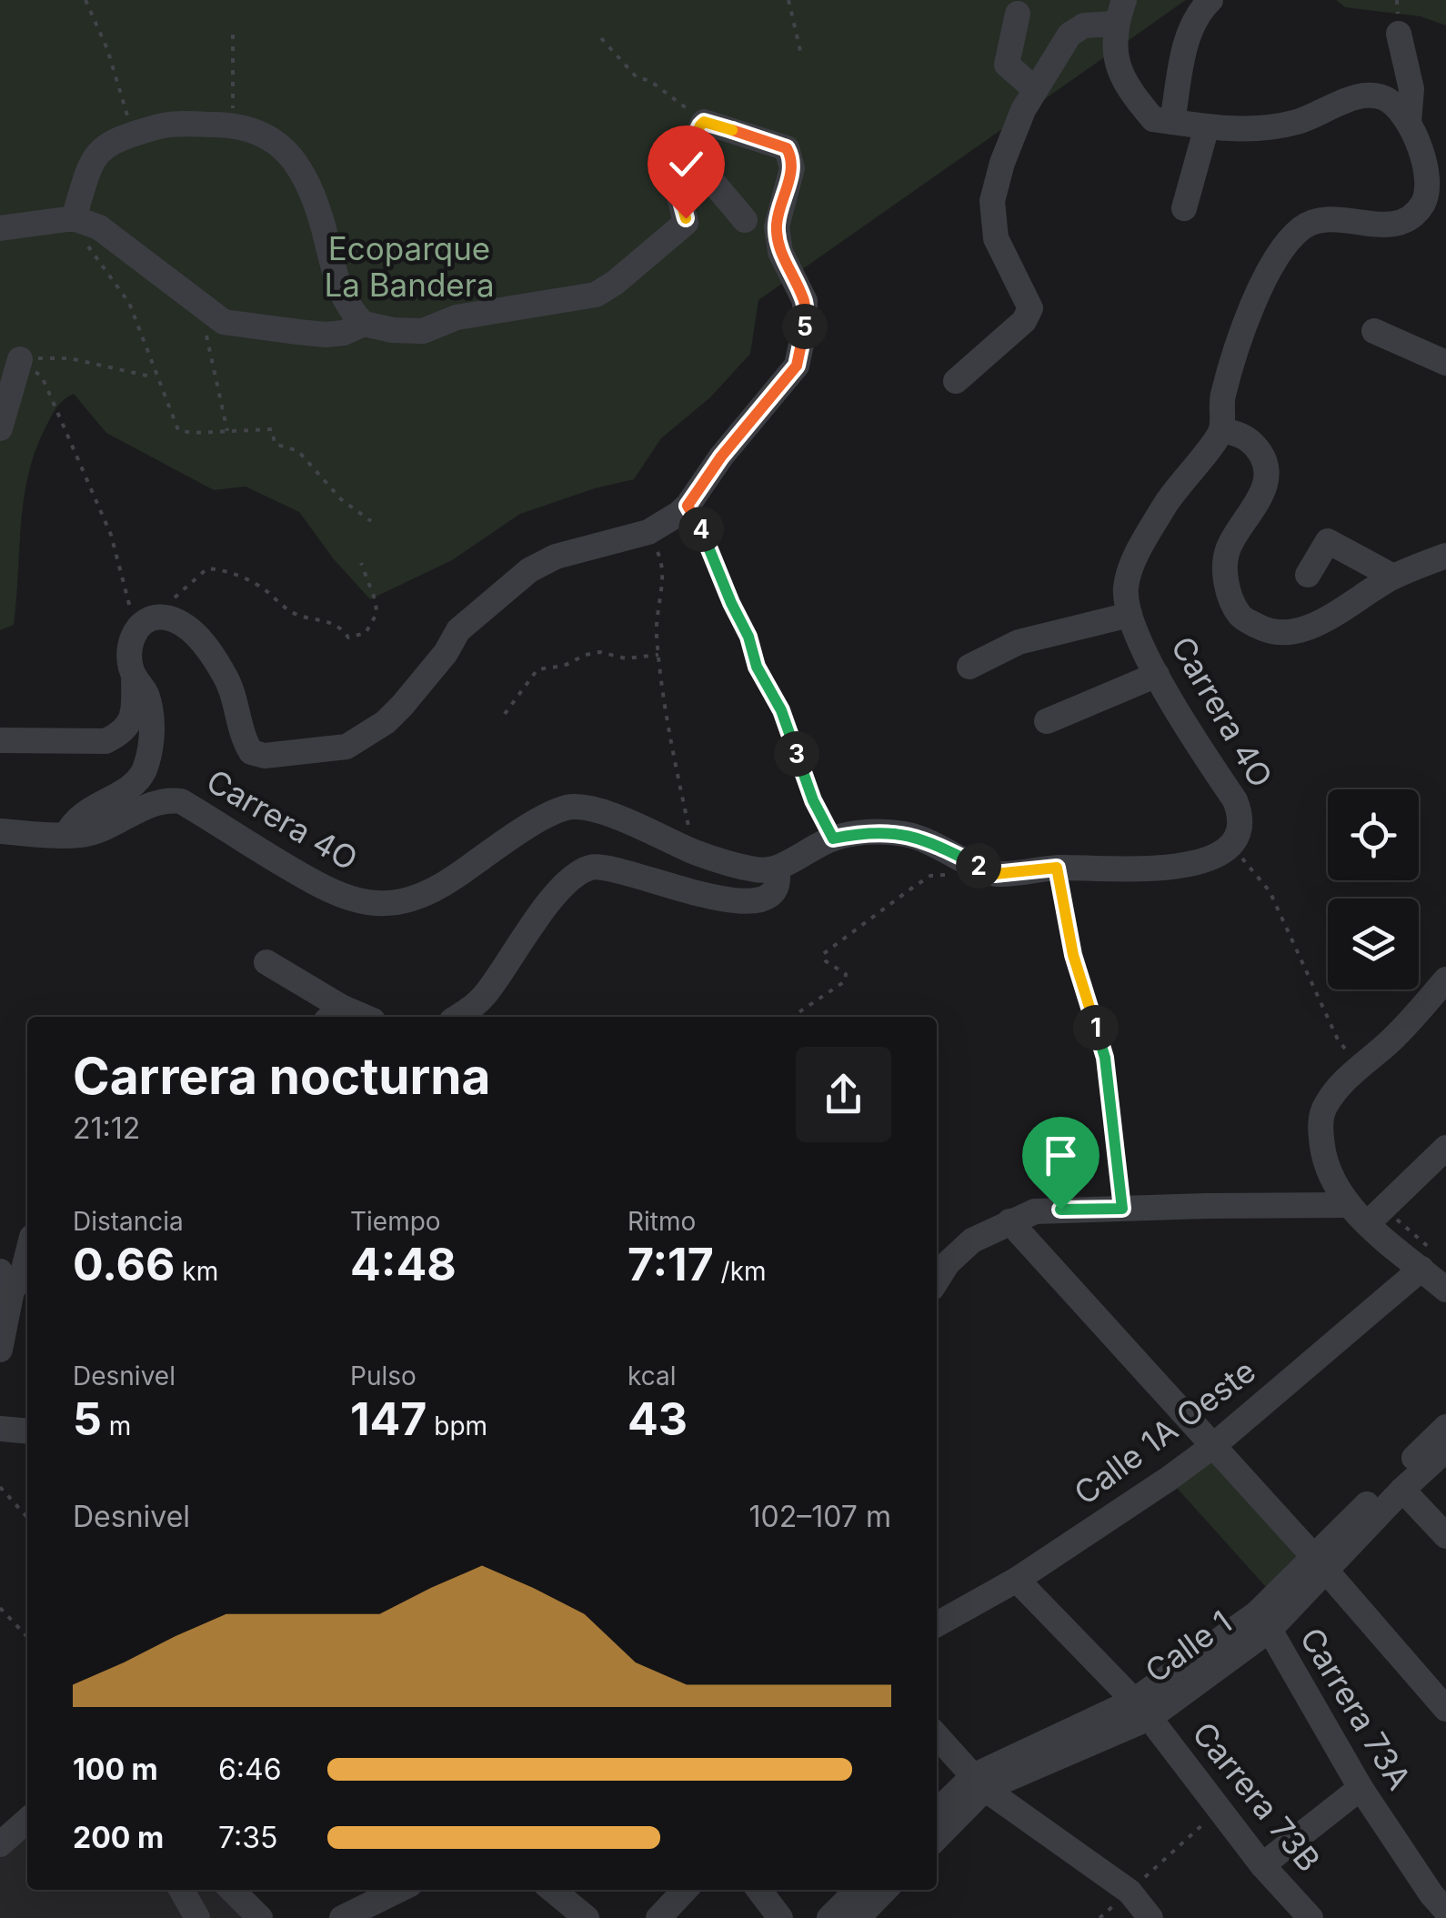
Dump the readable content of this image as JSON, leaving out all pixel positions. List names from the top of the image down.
{
  "streets": {
    "street": [
      "Carrera 4O",
      "Calle 1A Oeste",
      "Calle 1",
      "Carrera 73A",
      "Carrera 73B"
    ]
  },
  "crossings": [
    ["Calle 1A Oeste", "Carrera 73B"],
    ["Calle 1", "Carrera 73A"],
    ["Calle 1", "Carrera 73B"]
  ],
  "parks": ["Ecoparque La Bandera"],
  "page": {
    "pins": [
      "5",
      "4",
      "3",
      "2",
      "1"
    ],
    "heading": ["Carrera nocturna", "21:12"],
    "stats": [
      ["Distancia", "0.66 km"],
      ["Tiempo", "4:48"],
      ["Ritmo", "7:17 /km"],
      ["Desnivel", "5 m"],
      ["Pulso", "147 bpm"],
      ["kcal", "43"]
    ],
    "chart": ["Desnivel", "102–107 m"],
    "list": [
      {
        "name": "100 m",
        "note": "6:46"
      },
      {
        "name": "200 m",
        "note": "7:35"
      }
    ]
  }
}
